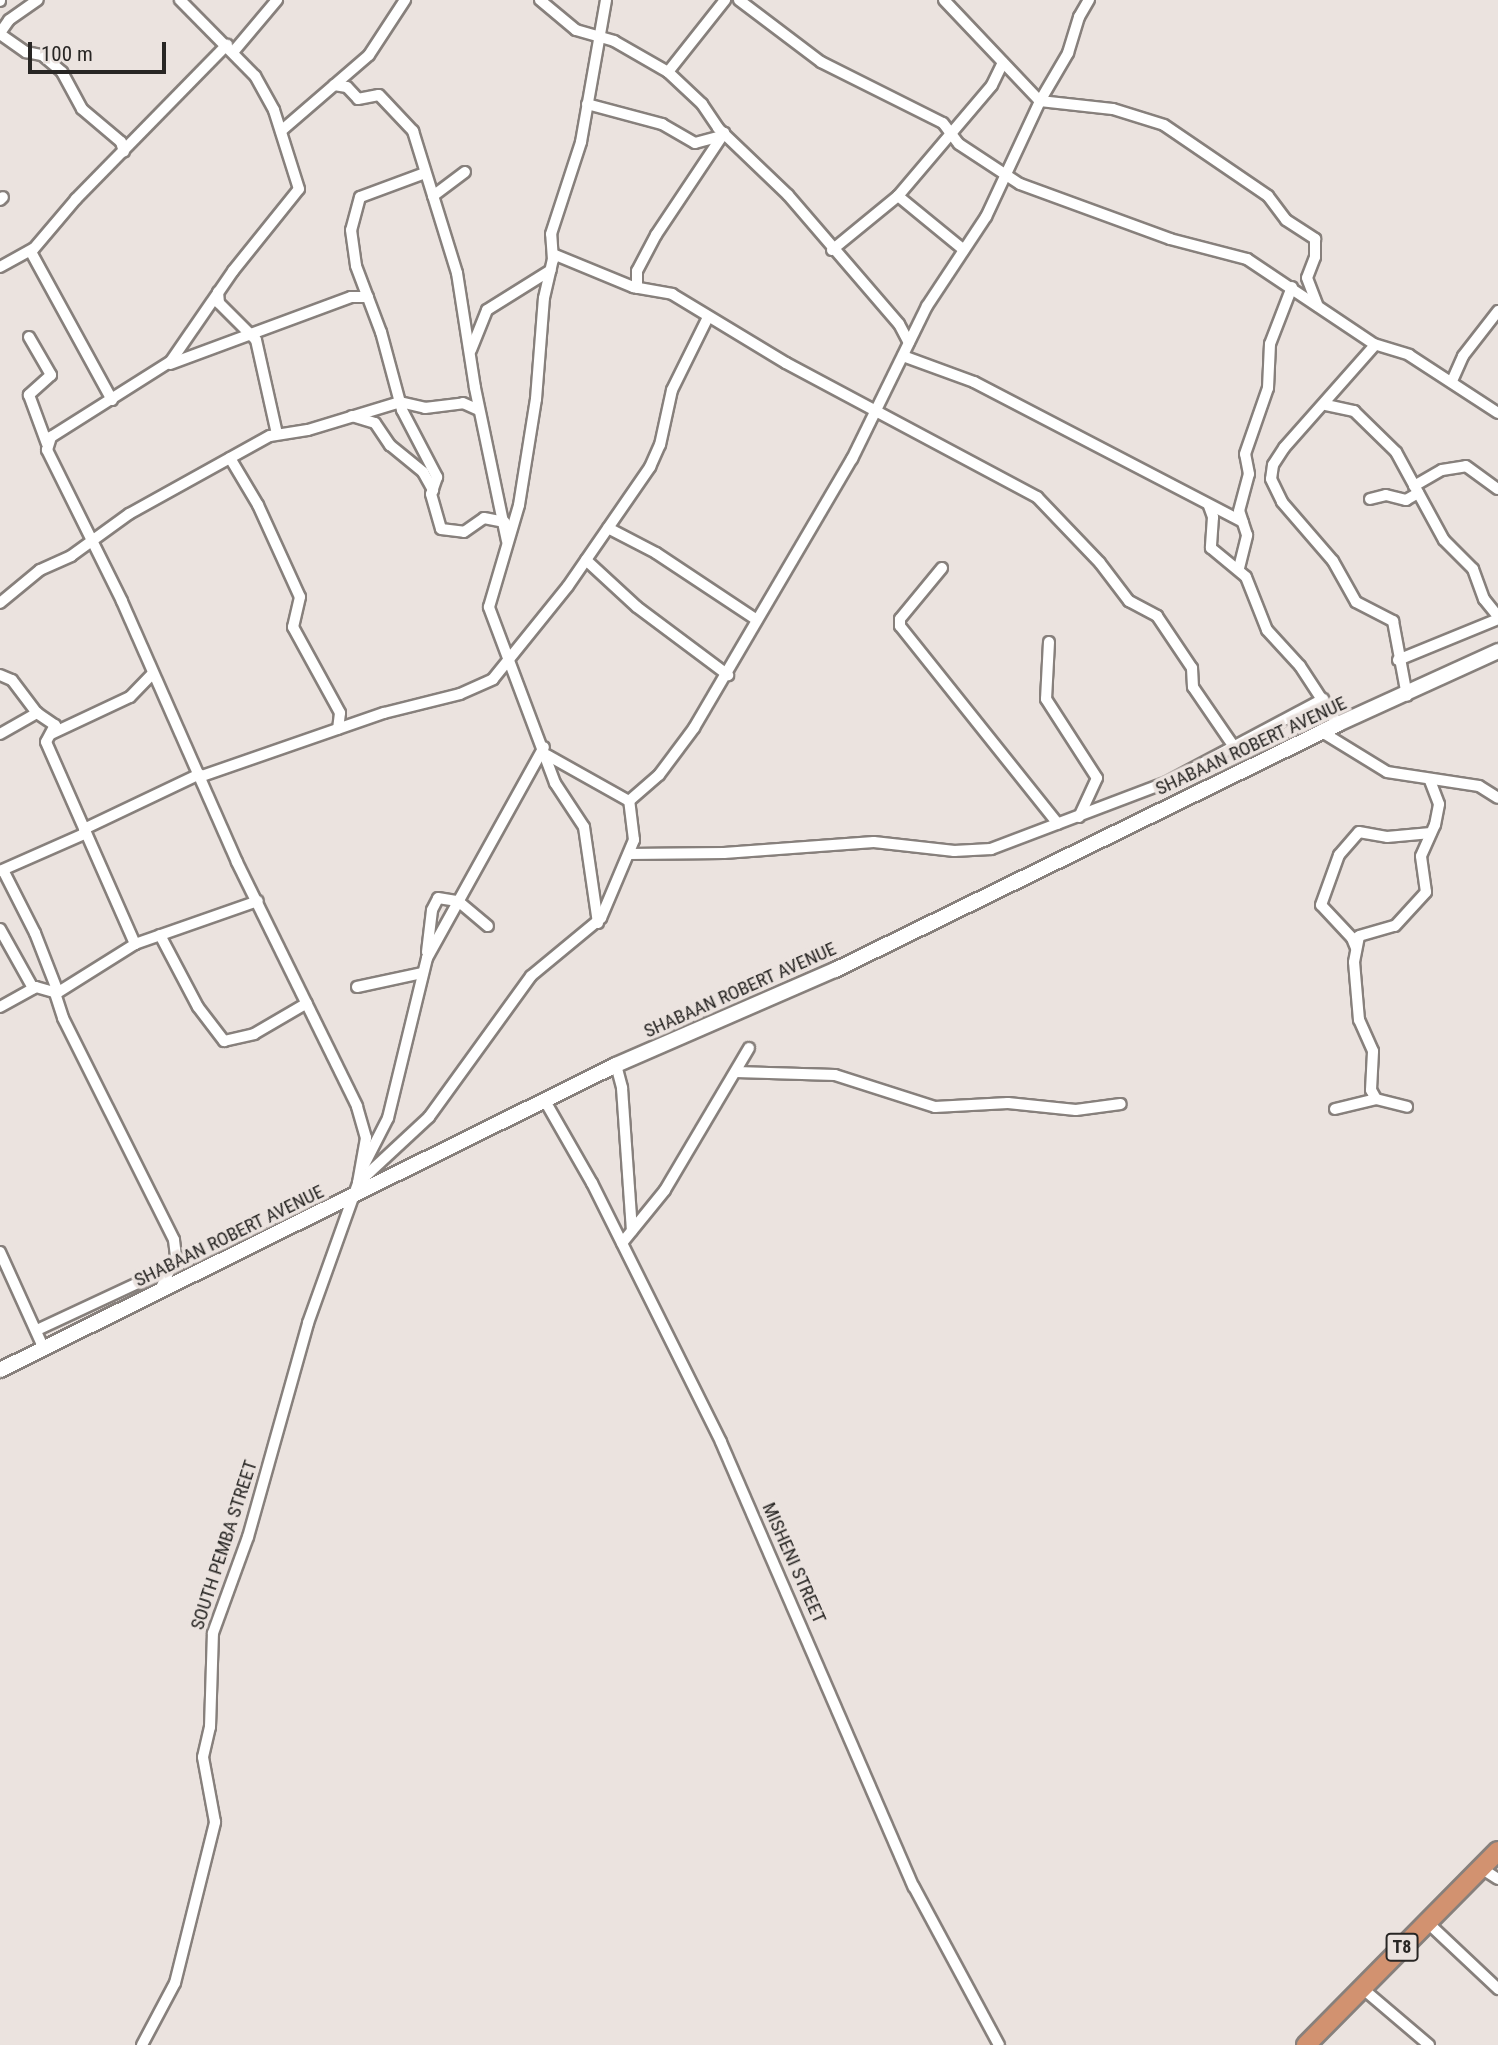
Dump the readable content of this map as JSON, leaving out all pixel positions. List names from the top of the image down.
{
  "streets": {
    "highway": ["T8"],
    "street": ["SHABAAN ROBERT AVENUE", "SOUTH PEMBA STREET", "MISHENI STREET"]
  },
  "crossings": [
    ["SHABAAN ROBERT AVENUE", "SOUTH PEMBA STREET"],
    ["SHABAAN ROBERT AVENUE", "MISHENI STREET"]
  ],
  "scale_bar": "100 m"
}
